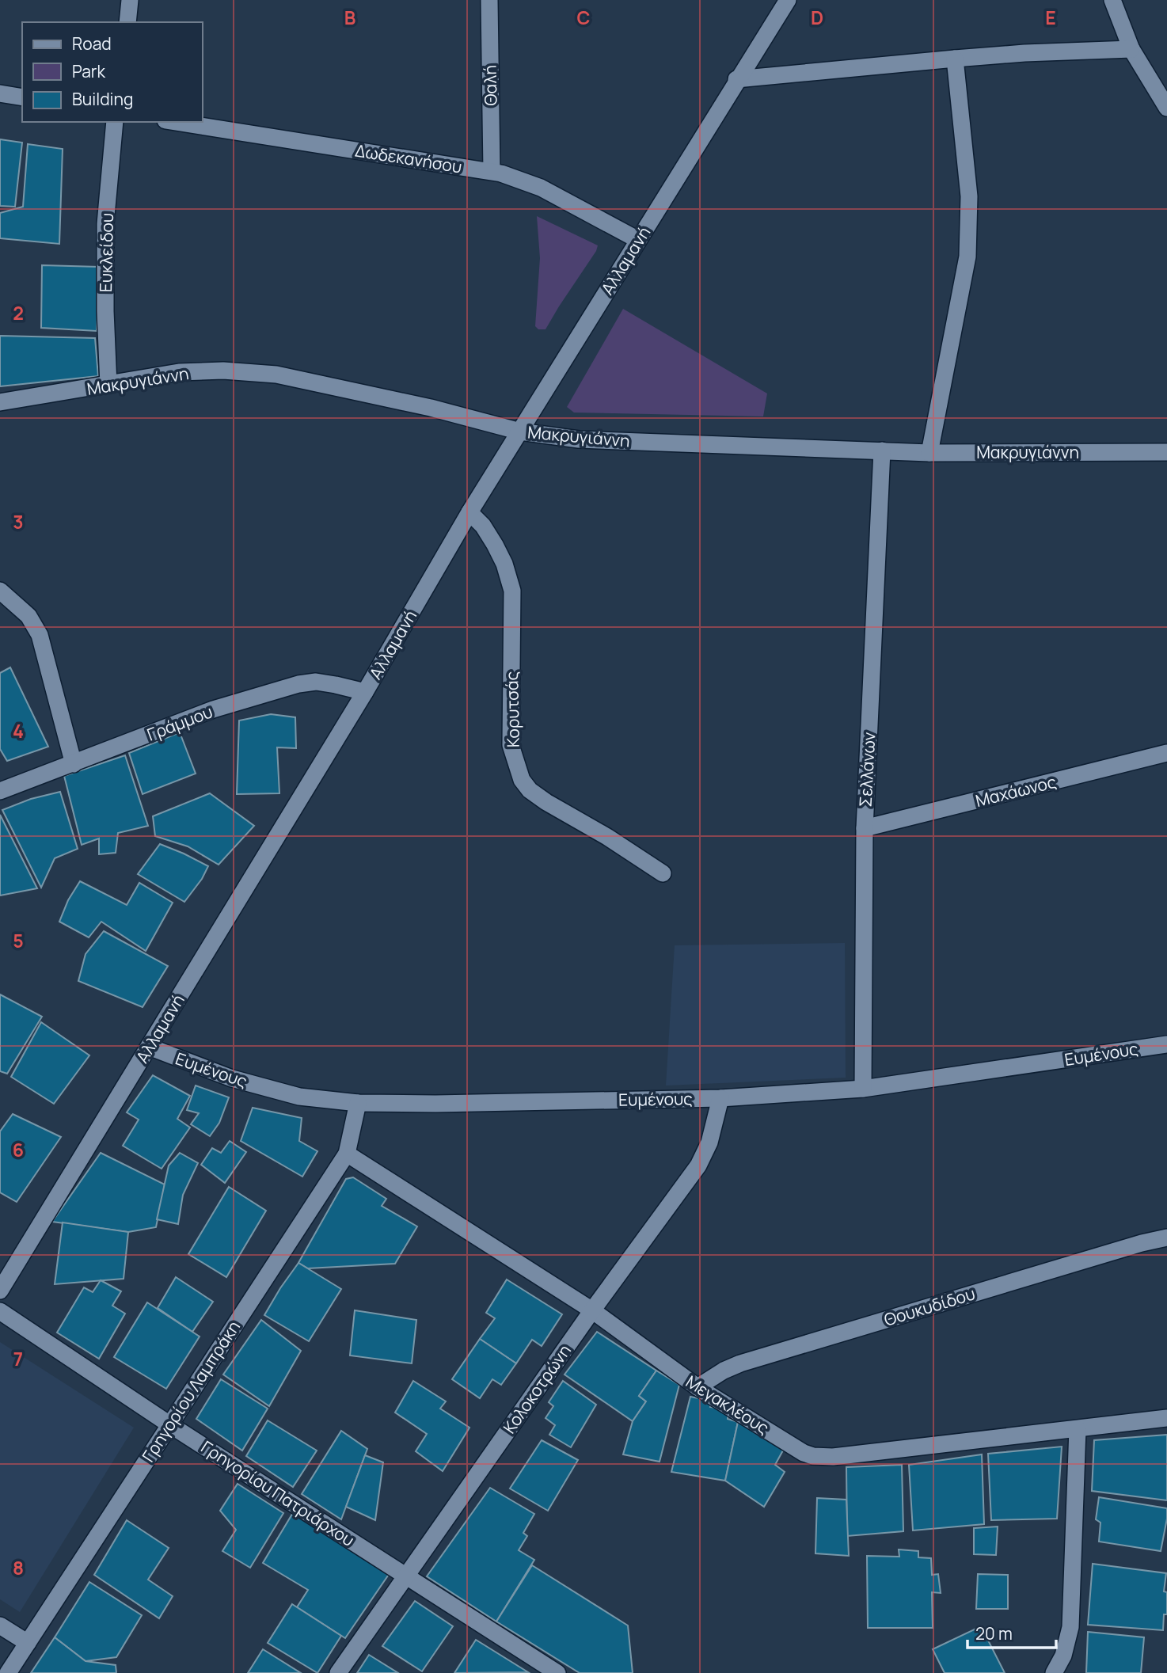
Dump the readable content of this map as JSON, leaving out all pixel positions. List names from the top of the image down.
{
  "streets": {
    "street": [
      "Θαλή",
      "Δωδεκανήσου",
      "Ευκλείδου",
      "Αλλαμανή",
      "Μακρυγιάννη",
      "Κορυτσάς",
      "Γράμμου",
      "Σελλάνων",
      "Μαχάωνος",
      "Ευμένους",
      "Θουκυδίδου",
      "Κολοκοτρώνη",
      "Γρηγορίου Λαμπράκη",
      "Μεγακλέους",
      "Γρηγορίου Πατριάρχου"
    ]
  },
  "crossings": [
    ["Θαλή", "Δωδεκανήσου"],
    ["Δωδεκανήσου", "Αλλαμανή"],
    ["Ευκλείδου", "Μακρυγιάννη"],
    ["Αλλαμανή", "Μακρυγιάννη"],
    ["Αλλαμανή", "Κορυτσάς"],
    ["Αλλαμανή", "Γράμμου"],
    ["Αλλαμανή", "Ευμένους"],
    ["Μακρυγιάννη", "Σελλάνων"],
    ["Σελλάνων", "Μαχάωνος"],
    ["Σελλάνων", "Ευμένους"],
    ["Ευμένους", "Κολοκοτρώνη"],
    ["Ευμένους", "Γρηγορίου Λαμπράκη"],
    ["Θουκυδίδου", "Μεγακλέους"],
    ["Κολοκοτρώνη", "Μεγακλέους"],
    ["Κολοκοτρώνη", "Γρηγορίου Πατριάρχου"],
    ["Γρηγορίου Λαμπράκη", "Μεγακλέους"],
    ["Γρηγορίου Λαμπράκη", "Γρηγορίου Πατριάρχου"]
  ],
  "legend": ["Road", "Park", "Building"],
  "scale_bar": "20 m",
  "grid": {
    "columns": [
      "B",
      "C",
      "D",
      "E"
    ],
    "rows": [
      "2",
      "3",
      "4",
      "5",
      "6",
      "7",
      "8"
    ]
  }
}
